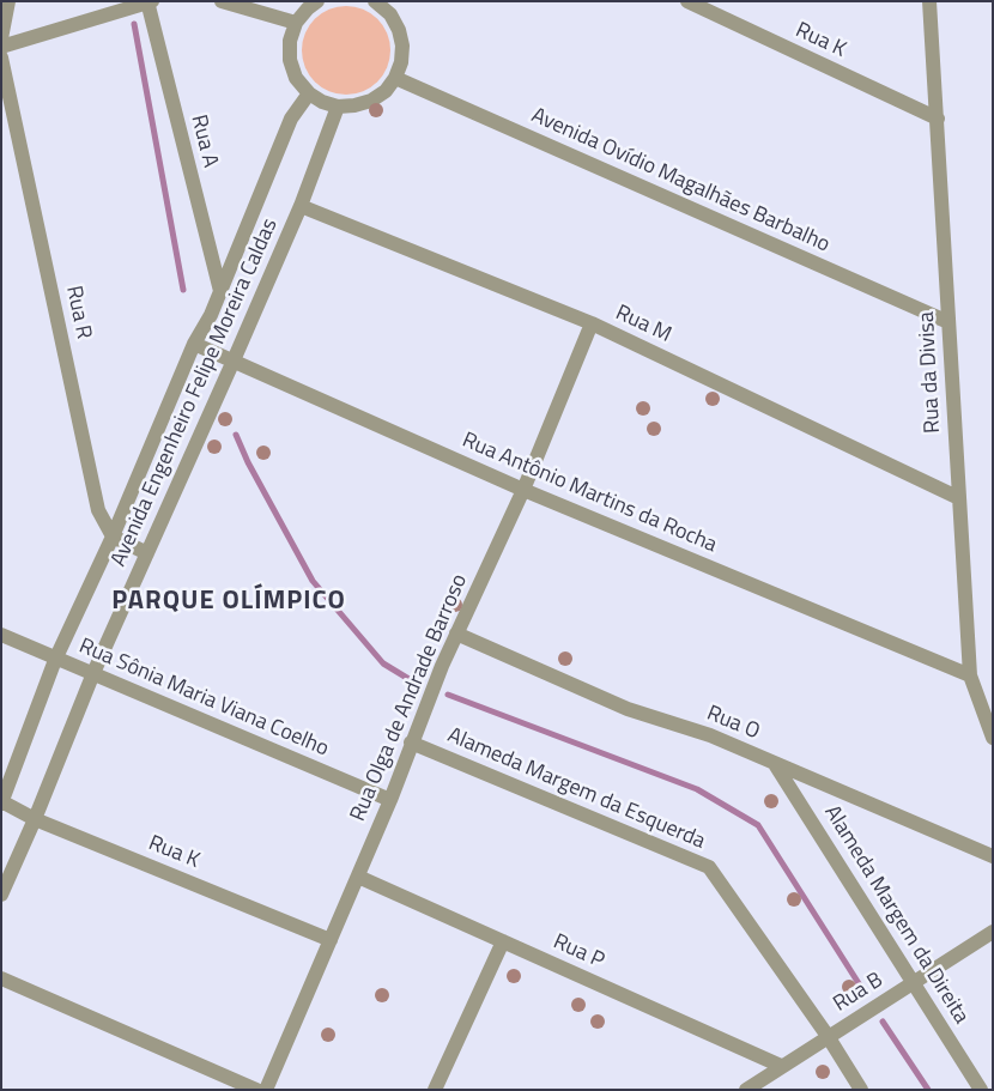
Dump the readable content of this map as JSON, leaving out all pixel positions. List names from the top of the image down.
{
  "streets": {
    "street": [
      "Rua K",
      "Rua A",
      "Avenida Ovídio Magalhães Barbalho",
      "Rua R",
      "Rua M",
      "Rua da Divisa",
      "Avenida Engenheiro Felipe Moreira Caldas",
      "Rua Antônio Martins da Rocha",
      "Rua Sônia Maria Viana Coelho",
      "Rua Olga de Andrade Barroso",
      "Rua O",
      "Alameda Margem da Esquerda",
      "Alameda Margem da Direita",
      "Rua P",
      "Rua B"
    ]
  },
  "crossings": [
    ["Rua K", "Rua da Divisa"],
    ["Rua K", "Avenida Engenheiro Felipe Moreira Caldas"],
    ["Rua K", "Rua Olga de Andrade Barroso"],
    ["Rua A", "Avenida Engenheiro Felipe Moreira Caldas"],
    ["Avenida Ovídio Magalhães Barbalho", "Rua da Divisa"],
    ["Rua R", "Avenida Engenheiro Felipe Moreira Caldas"],
    ["Rua M", "Rua da Divisa"],
    ["Rua M", "Avenida Engenheiro Felipe Moreira Caldas"],
    ["Rua M", "Rua Olga de Andrade Barroso"],
    ["Rua da Divisa", "Rua Antônio Martins da Rocha"],
    ["Avenida Engenheiro Felipe Moreira Caldas", "Rua Antônio Martins da Rocha"],
    ["Avenida Engenheiro Felipe Moreira Caldas", "Rua Sônia Maria Viana Coelho"],
    ["Rua Antônio Martins da Rocha", "Rua Olga de Andrade Barroso"],
    ["Rua Sônia Maria Viana Coelho", "Rua Olga de Andrade Barroso"],
    ["Rua Olga de Andrade Barroso", "Rua O"],
    ["Rua Olga de Andrade Barroso", "Alameda Margem da Esquerda"],
    ["Rua Olga de Andrade Barroso", "Rua P"],
    ["Rua O", "Alameda Margem da Direita"],
    ["Alameda Margem da Esquerda", "Rua B"],
    ["Alameda Margem da Direita", "Rua B"],
    ["Rua P", "Rua B"]
  ],
  "districts": ["PARQUE OLÍMPICO"]
}
